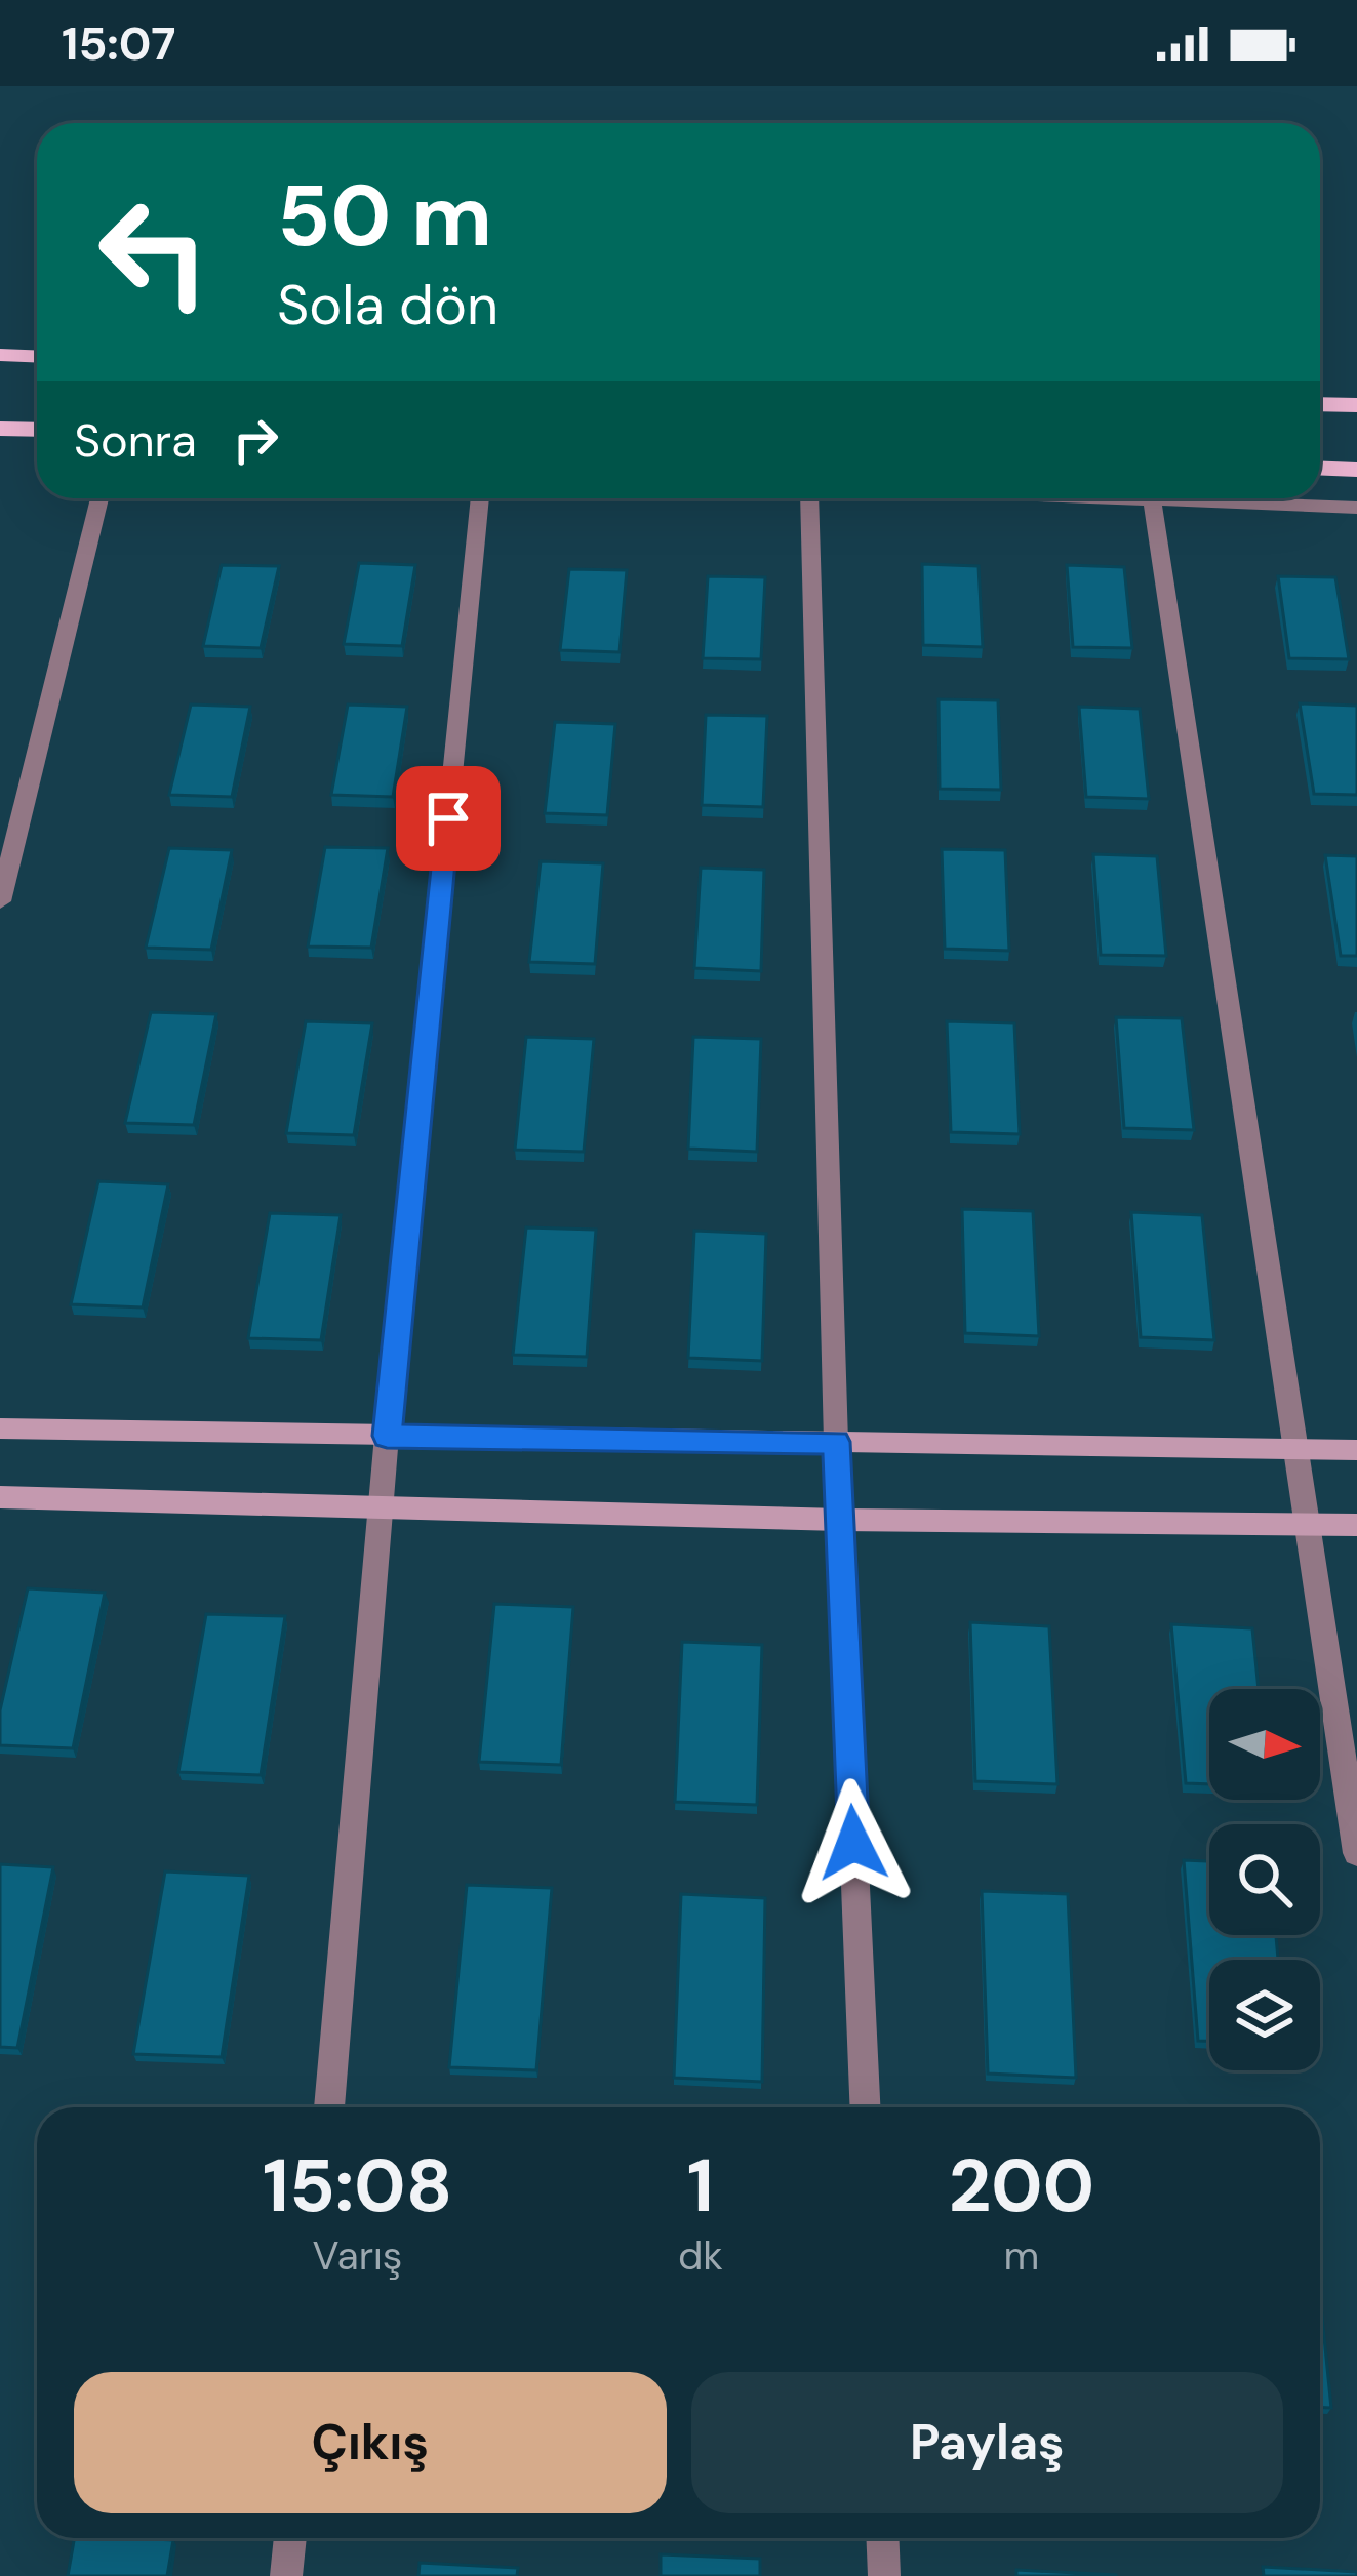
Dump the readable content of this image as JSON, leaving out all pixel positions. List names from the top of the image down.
{
  "north": "right",
  "page": {
    "status": "15:07",
    "turn": ["50 m", "Sola dön"],
    "then": "Sonra",
    "eta": [
      "15:08",
      "Varış",
      "1",
      "dk",
      "200",
      "m"
    ],
    "buttons": ["Çıkış", "Paylaş"]
  }
}
